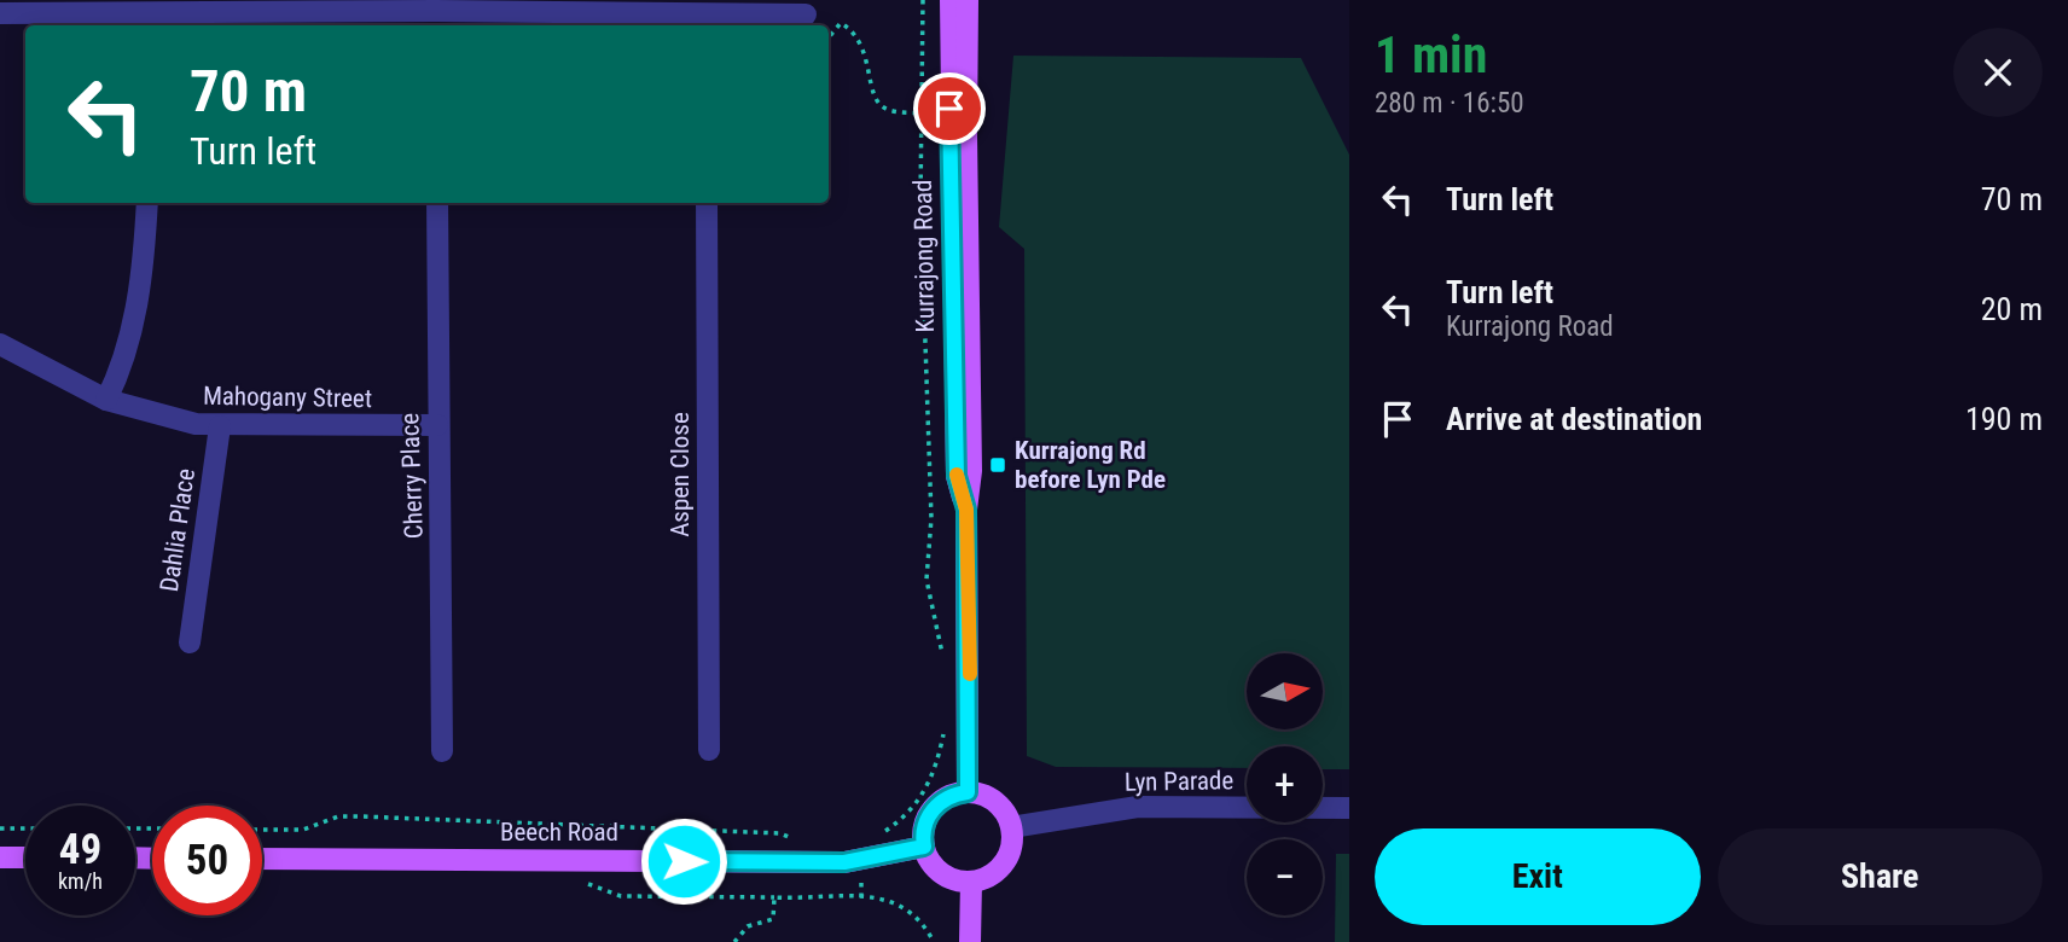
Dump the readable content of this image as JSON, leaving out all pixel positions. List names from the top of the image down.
{
  "streets": {
    "main road": ["Kurrajong Road", "Beech Road"],
    "street": [
      "Mahogany Street",
      "Aspen Close",
      "Cherry Place",
      "Dahlia Place",
      "Lyn Parade"
    ]
  },
  "crossings": [
    ["Kurrajong Road", "Lyn Parade"],
    ["Kurrajong Road", "Beech Road"],
    ["Mahogany Street", "Cherry Place"],
    ["Mahogany Street", "Dahlia Place"],
    ["Lyn Parade", "Beech Road"]
  ],
  "places": {
    "transit": ["Kurrajong Rd before Lyn Pde"]
  },
  "north": "right",
  "page": {
    "heading": ["1 min", "280 m · 16:50"],
    "turn": ["70 m", "Turn left"],
    "list": [
      {
        "name": "Turn left",
        "value": "70 m"
      },
      {
        "name": "Turn left",
        "note": "Kurrajong Road",
        "value": "20 m"
      },
      {
        "name": "Arrive at destination",
        "value": "190 m"
      }
    ],
    "map_buttons": ["+", "−"],
    "speed": "49 km/h",
    "limit": "50",
    "buttons": ["Exit", "Share"]
  }
}
